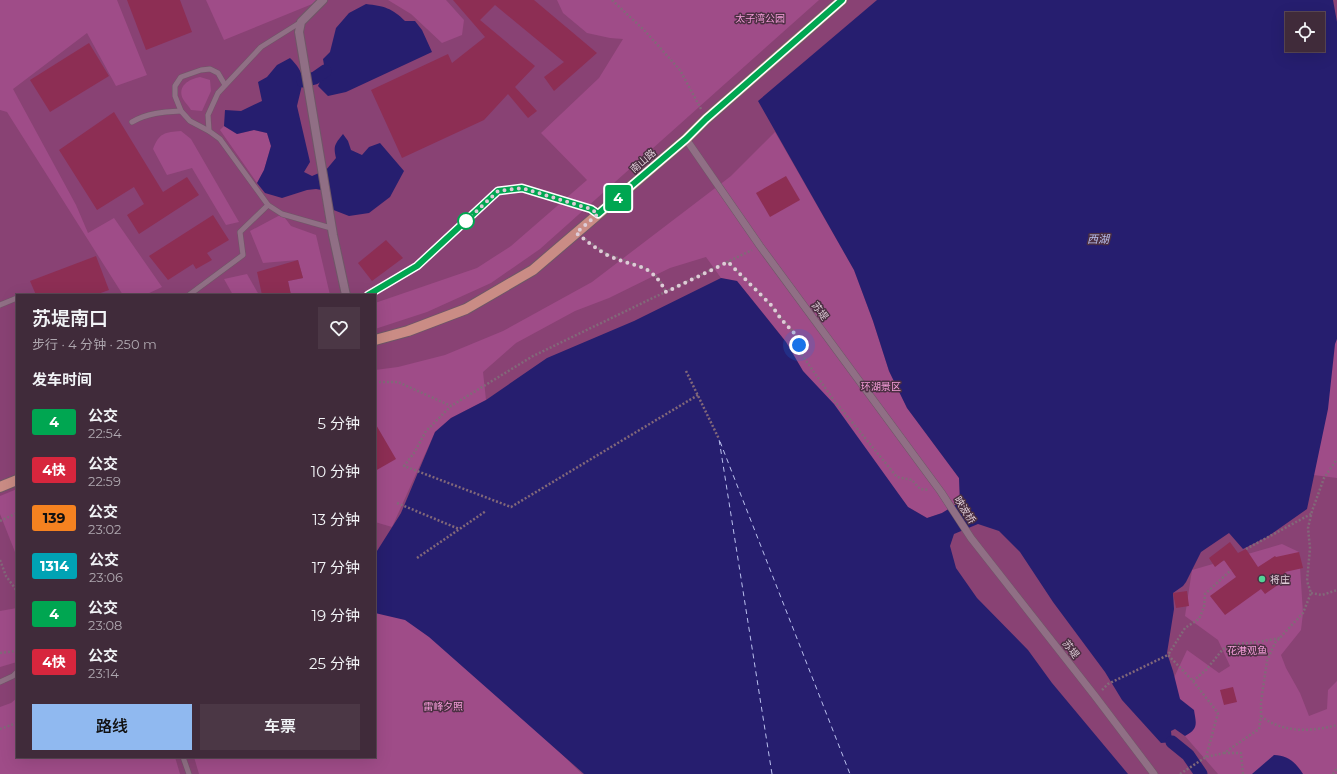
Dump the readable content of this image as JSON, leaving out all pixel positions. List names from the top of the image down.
{
  "streets": {
    "main road": ["南山路"],
    "street": ["苏堤", "映波桥"]
  },
  "crossings": [
    ["南山路", "苏堤"],
    ["苏堤", "映波桥"]
  ],
  "water": ["西湖"],
  "parks": [
    "太子湾公园",
    "环湖景区",
    "花港观鱼",
    "雷峰夕照"
  ],
  "places": ["将庄"],
  "lines": ["bus line 4"],
  "page": {
    "on_map": "4",
    "heading": [
      ["苏堤南口", "步行 · 4 分钟 · 250 m"],
      "发车时间"
    ],
    "list": [
      {
        "mark": "4",
        "name": "公交",
        "note": "22:54",
        "value": "5 分钟"
      },
      {
        "mark": "4快",
        "name": "公交",
        "note": "22:59",
        "value": "10 分钟"
      },
      {
        "mark": "139",
        "name": "公交",
        "note": "23:02",
        "value": "13 分钟"
      },
      {
        "mark": "1314",
        "name": "公交",
        "note": "23:06",
        "value": "17 分钟"
      },
      {
        "mark": "4",
        "name": "公交",
        "note": "23:08",
        "value": "19 分钟"
      },
      {
        "mark": "4快",
        "name": "公交",
        "note": "23:14",
        "value": "25 分钟"
      }
    ],
    "buttons": ["路线", "车票"]
  }
}
